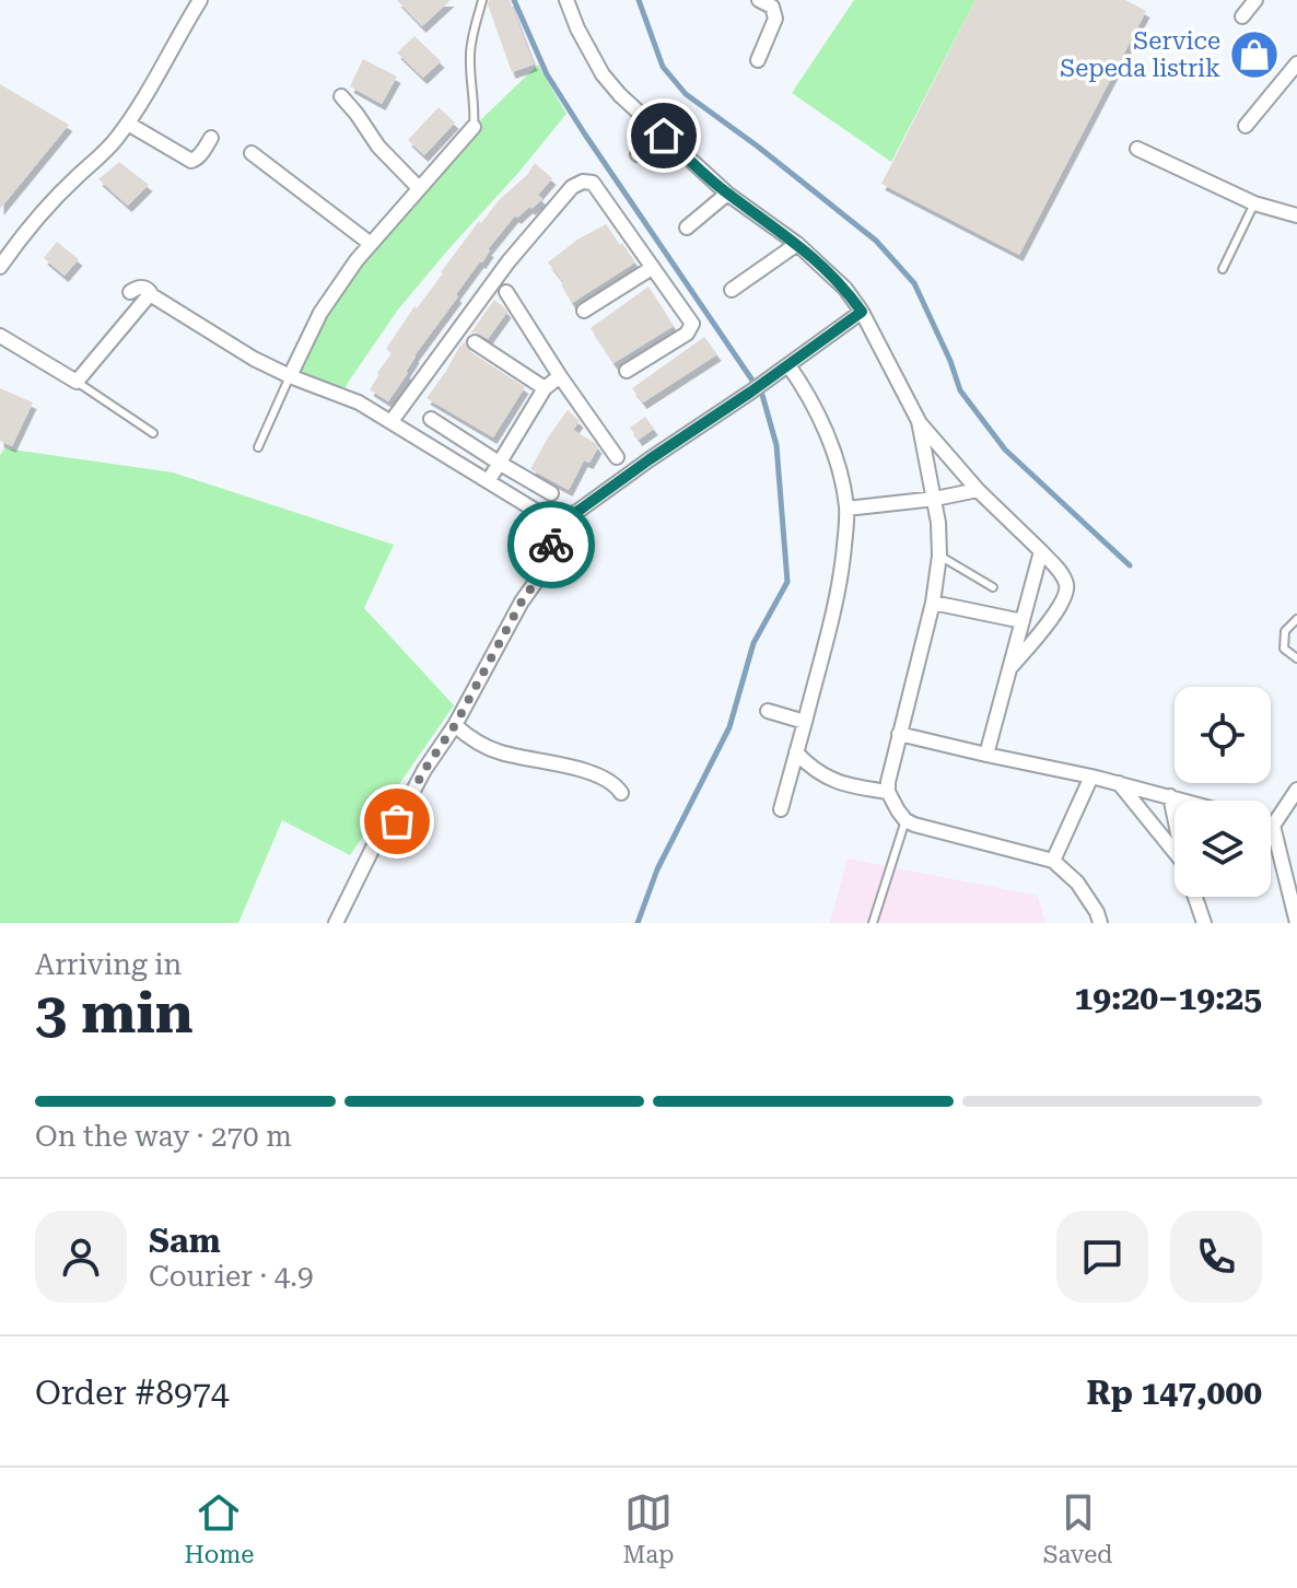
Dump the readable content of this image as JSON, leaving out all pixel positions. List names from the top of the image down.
{
  "places": {
    "shop": ["Service Sepeda listrik"]
  },
  "page": {
    "heading": ["3 min", "Arriving in", "19:20–19:25"],
    "panel": [
      "Sam",
      "Courier · 4.9",
      "Order #8974",
      "Rp 147,000"
    ],
    "bar": "On the way · 270 m",
    "tabs": ["Home", "Map", "Saved"]
  }
}
